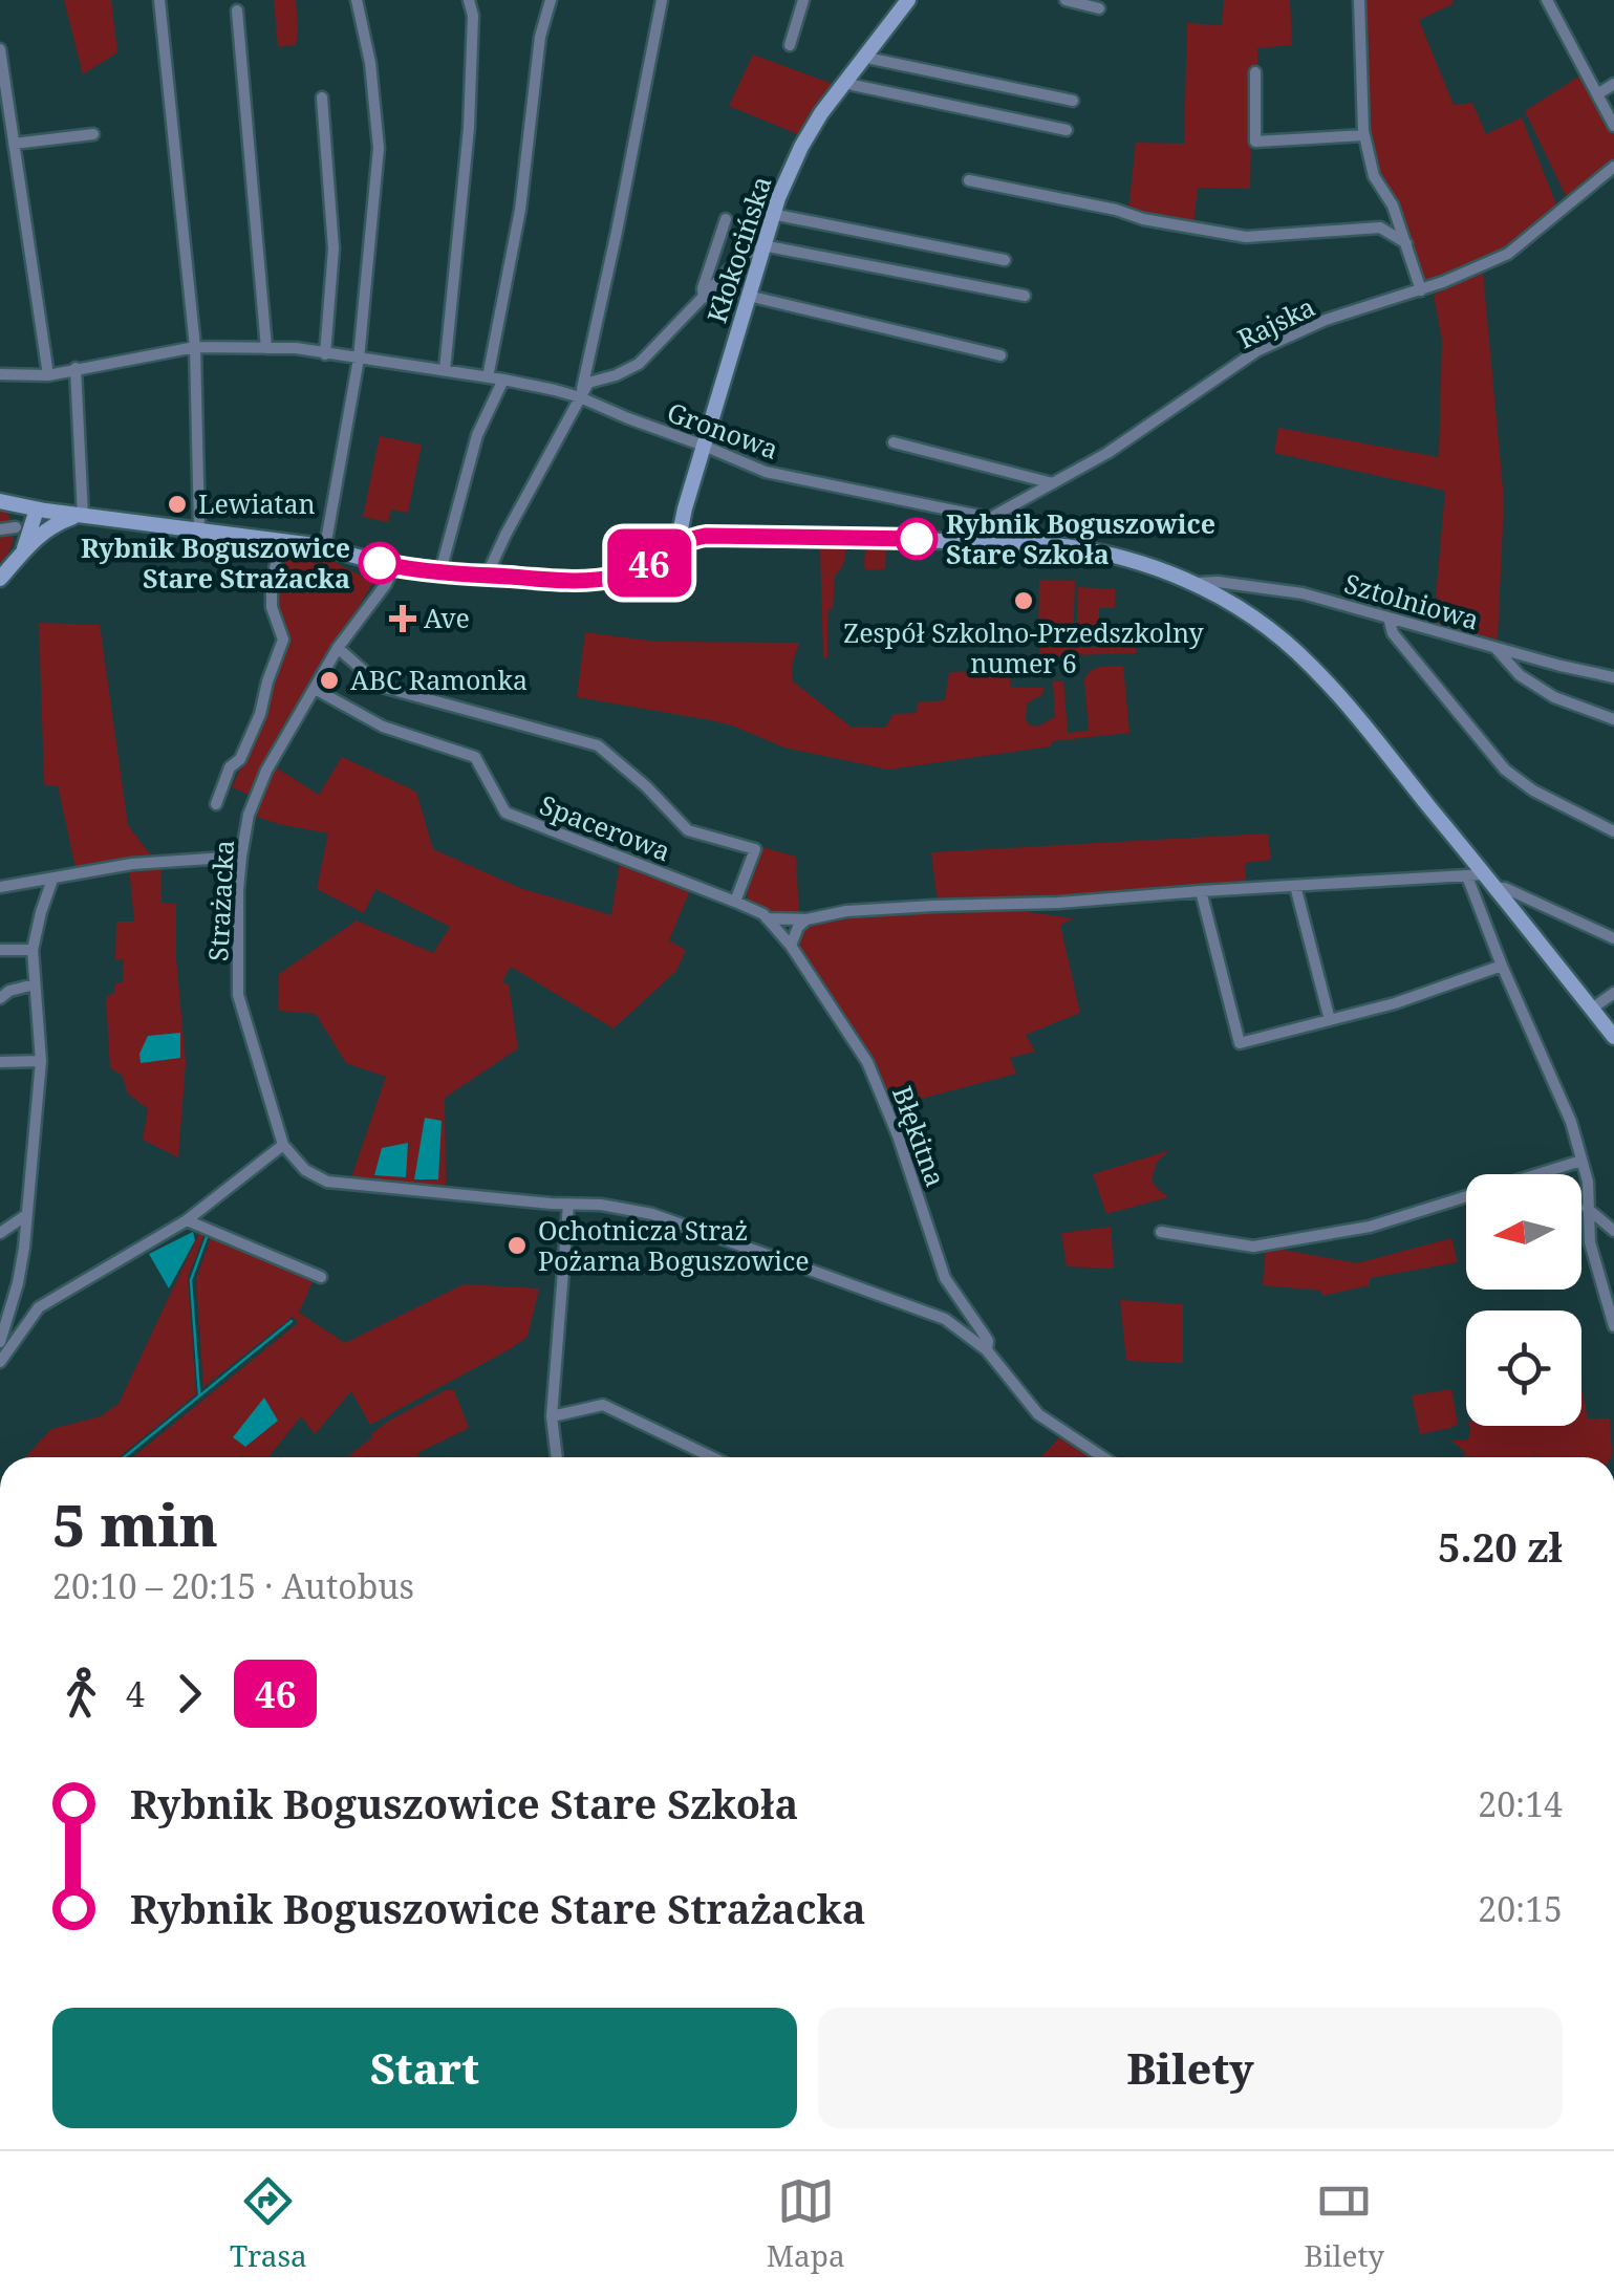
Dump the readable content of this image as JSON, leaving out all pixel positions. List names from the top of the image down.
{
  "streets": {
    "street": [
      "Kłokocińska",
      "Rajska",
      "Gronowa",
      "Sztolniowa",
      "Spacerowa",
      "Strażacka",
      "Błękitna"
    ]
  },
  "crossings": [
    ["Kłokocińska", "Gronowa"],
    ["Rajska", "Gronowa"],
    ["Spacerowa", "Strażacka"],
    ["Spacerowa", "Błękitna"]
  ],
  "places": {
    "other": [
      "Lewiatan",
      "Rybnik Boguszowice Stare Szkoła",
      "Rybnik Boguszowice Stare Strażacka",
      "Zespół Szkolno-Przedszkolny numer 6",
      "ABC Ramonka",
      "Ochotnicza Straż Pożarna Boguszowice"
    ],
    "health": ["Ave"]
  },
  "lines": ["bus line 46"],
  "north": "left",
  "page": {
    "on_map": "46",
    "heading": ["5 min", "20:10 – 20:15 · Autobus", "5.20 zł"],
    "legs": ["4", "46"],
    "list": [
      {
        "name": "Rybnik Boguszowice Stare Szkoła",
        "value": "20:14"
      },
      {
        "name": "Rybnik Boguszowice Stare Strażacka",
        "value": "20:15"
      }
    ],
    "buttons": ["Start", "Bilety"],
    "tabs": ["Trasa", "Mapa", "Bilety"]
  }
}
